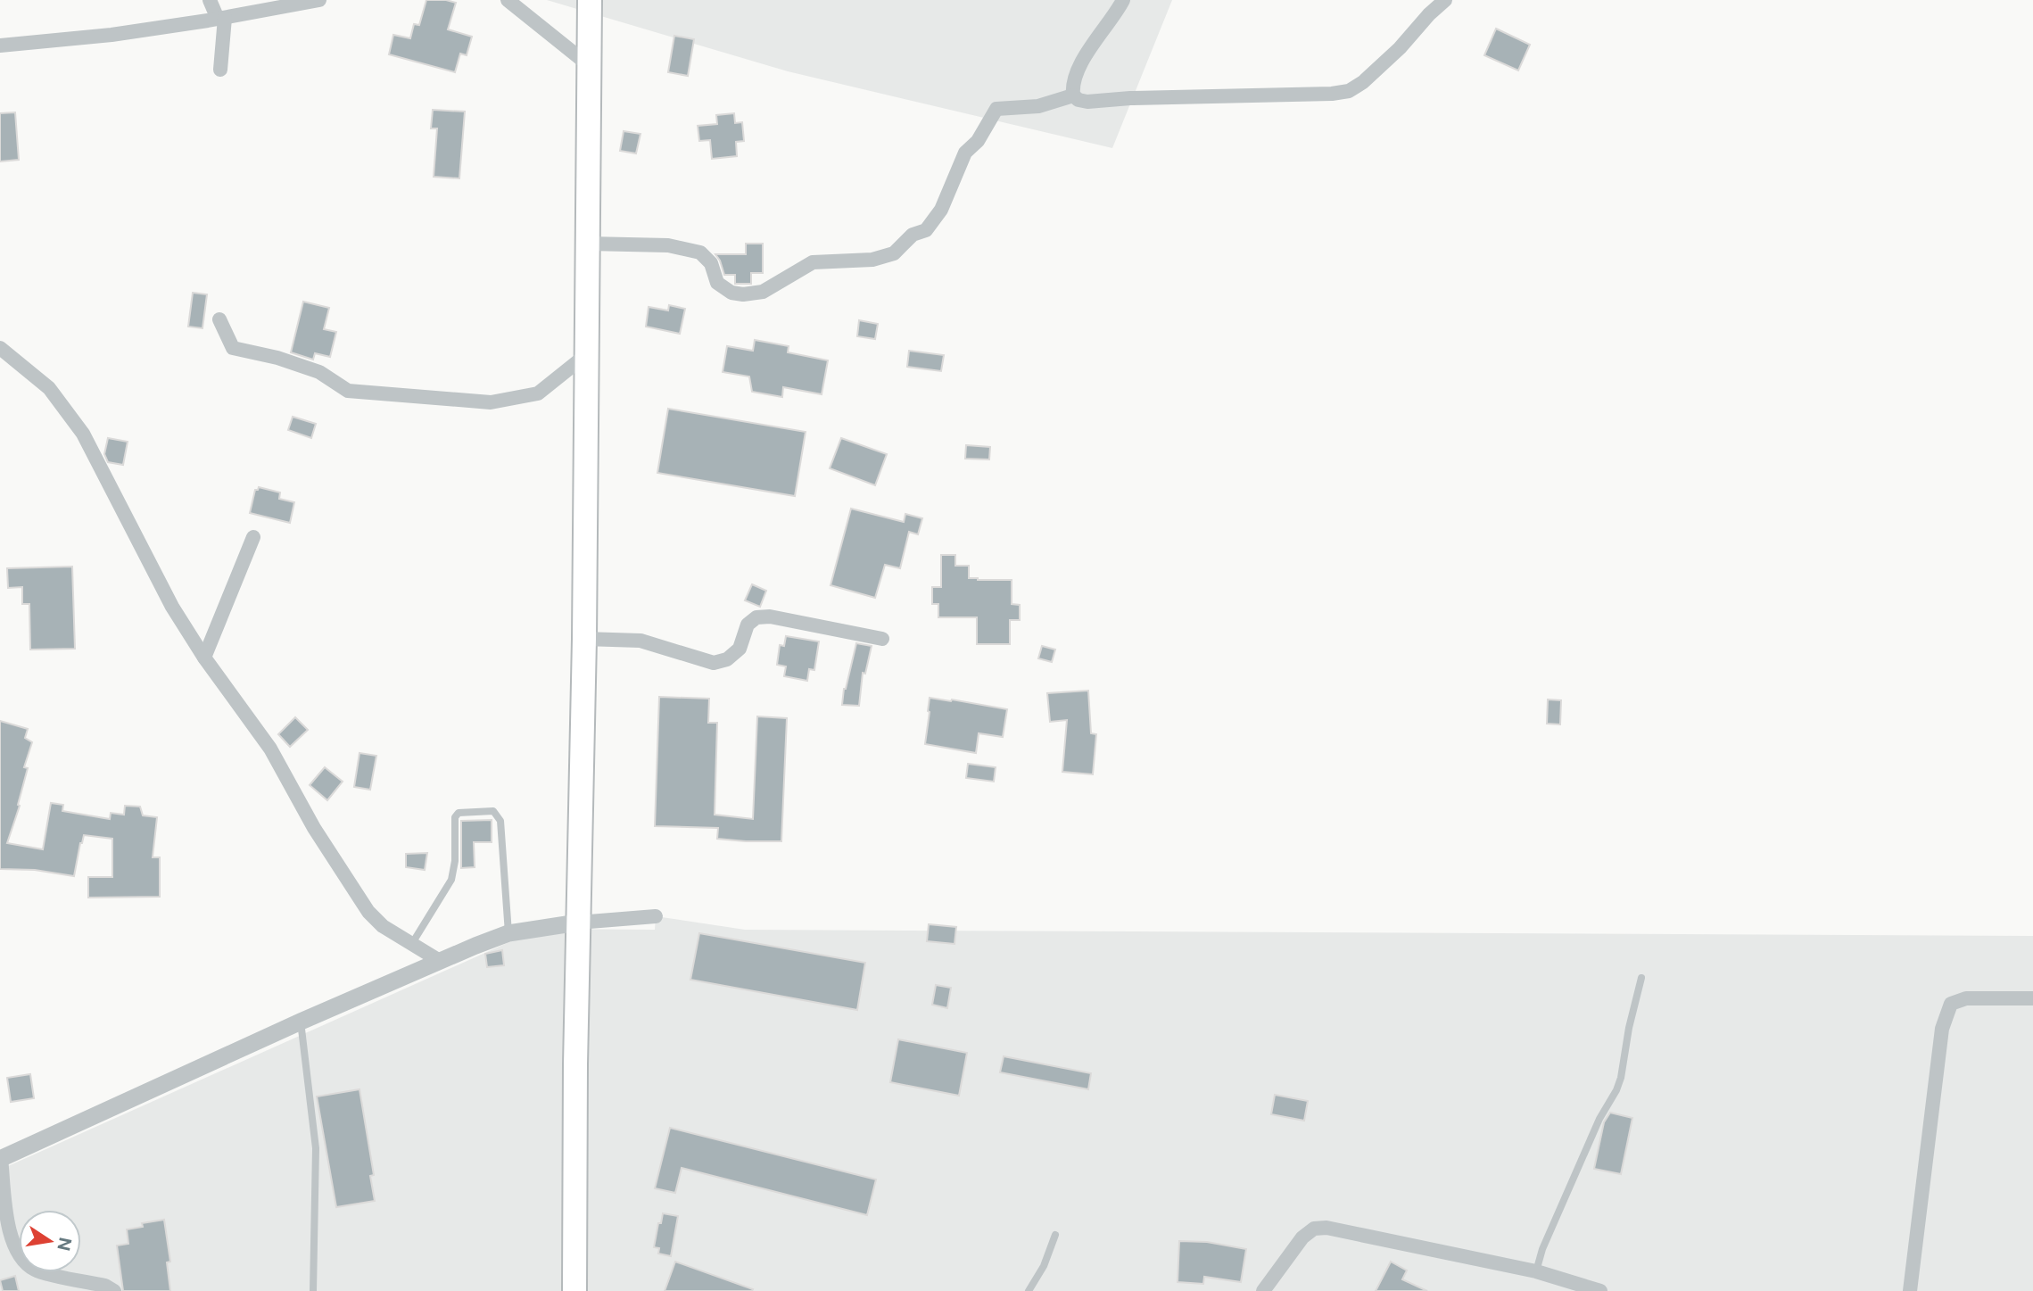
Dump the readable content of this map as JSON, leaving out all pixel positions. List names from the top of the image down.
{
  "north": "right"
}
